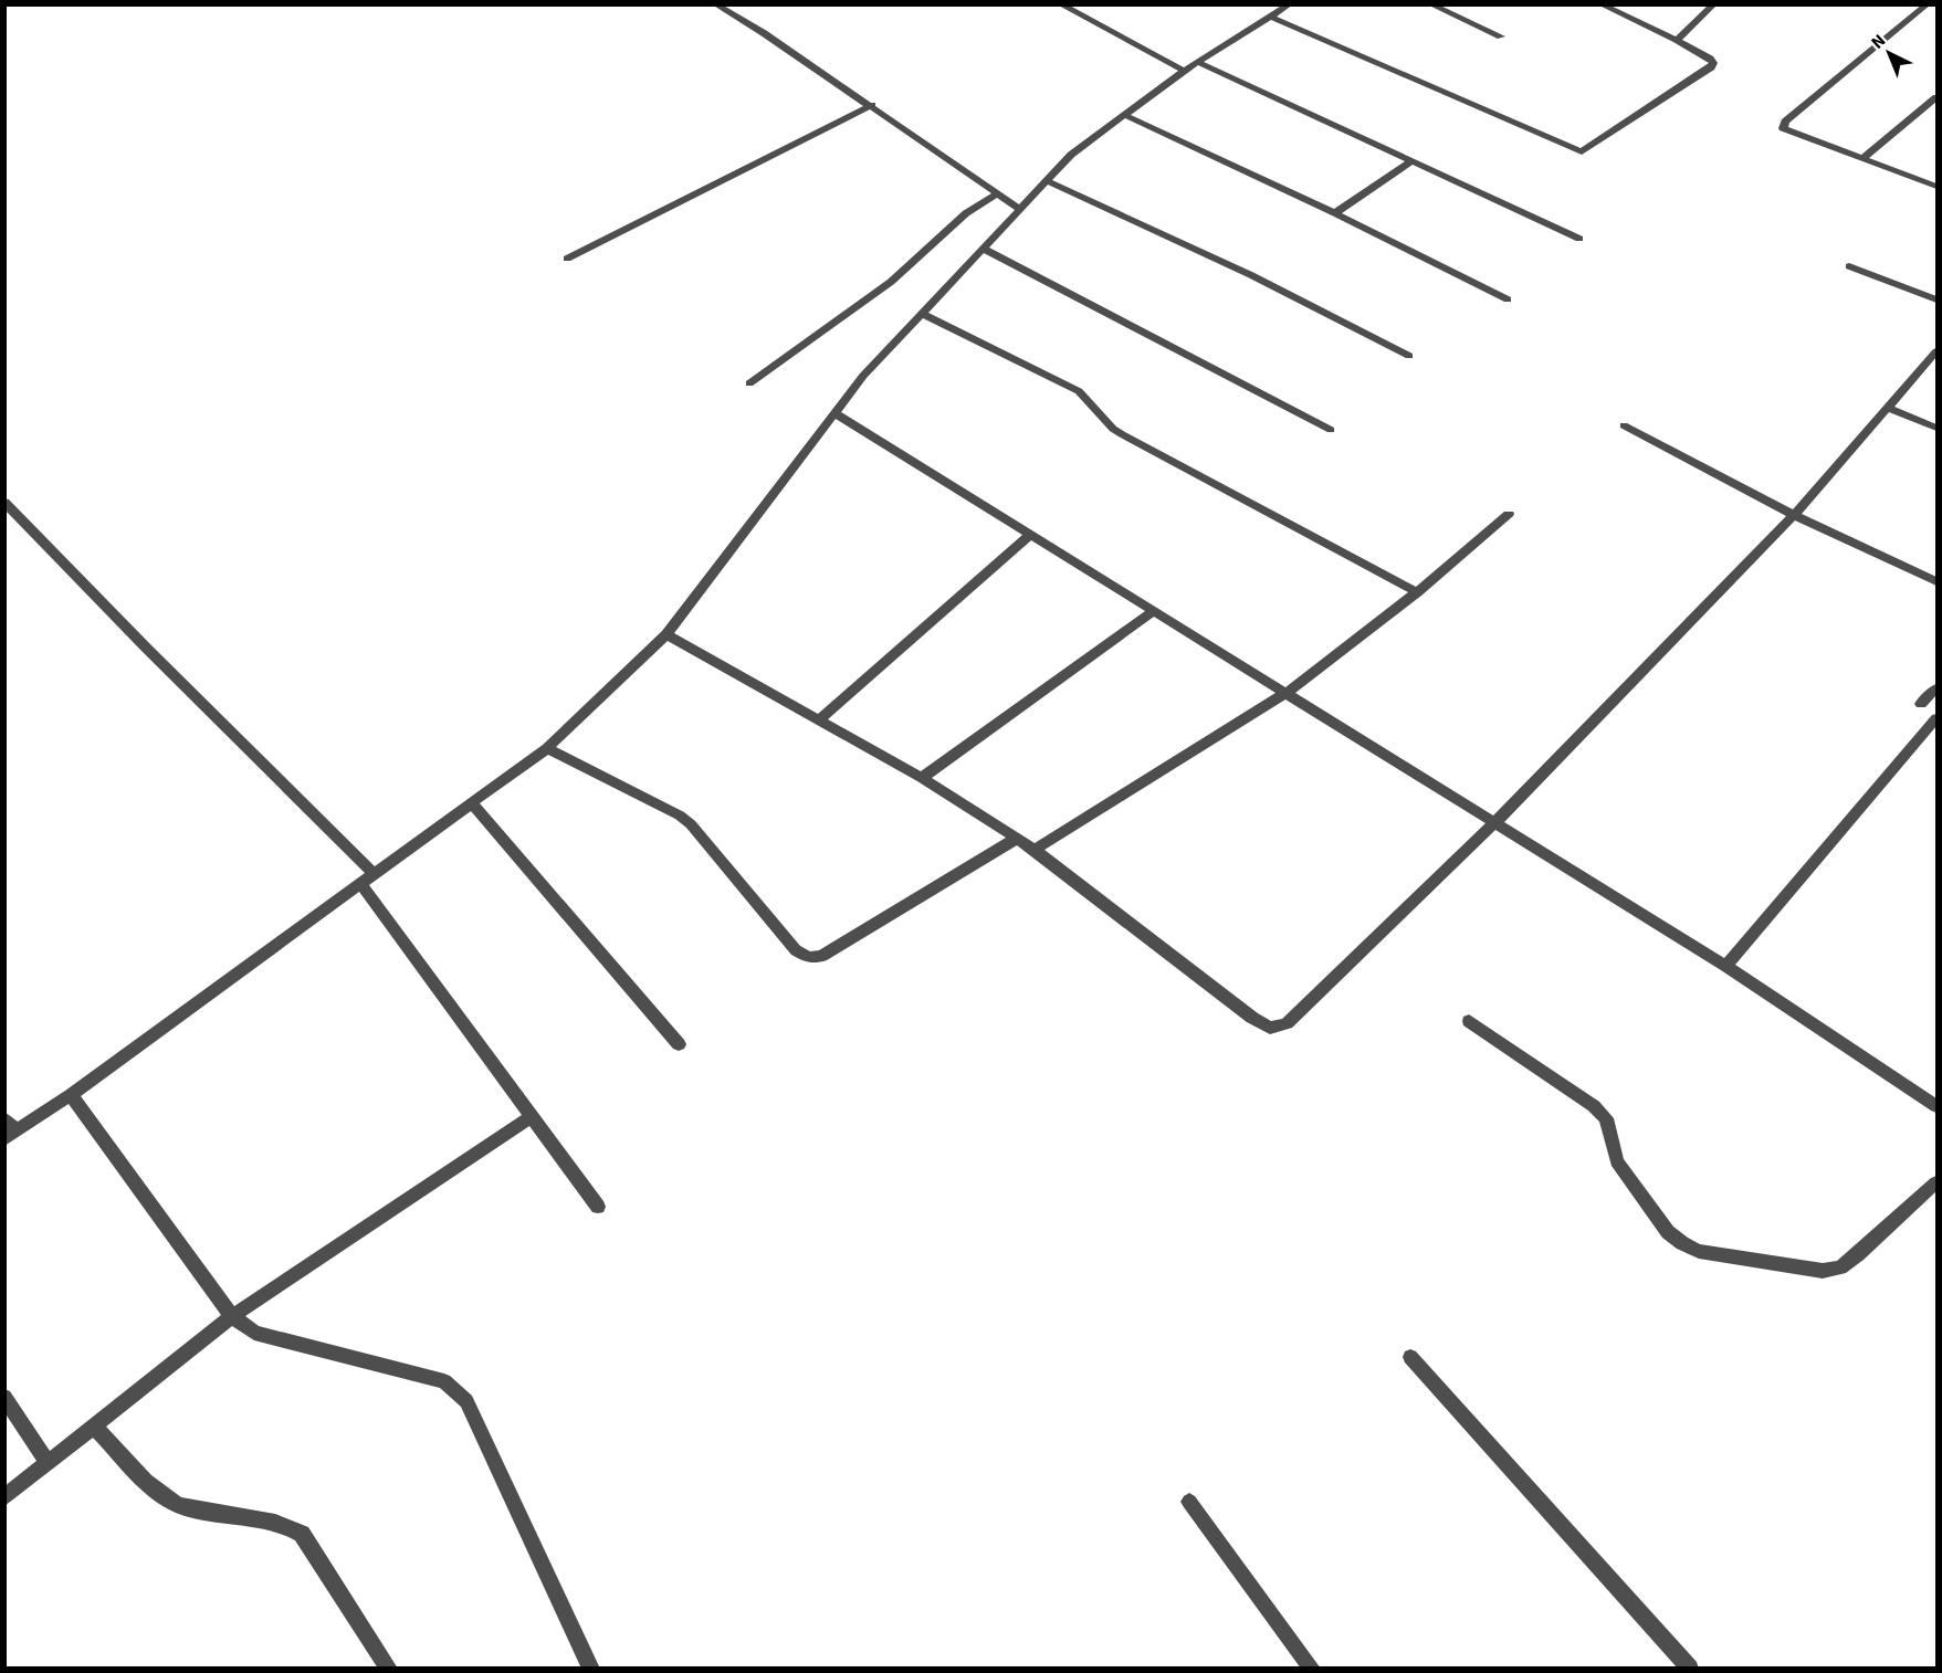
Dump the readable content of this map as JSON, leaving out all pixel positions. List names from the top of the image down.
{
  "north": "top left"
}
